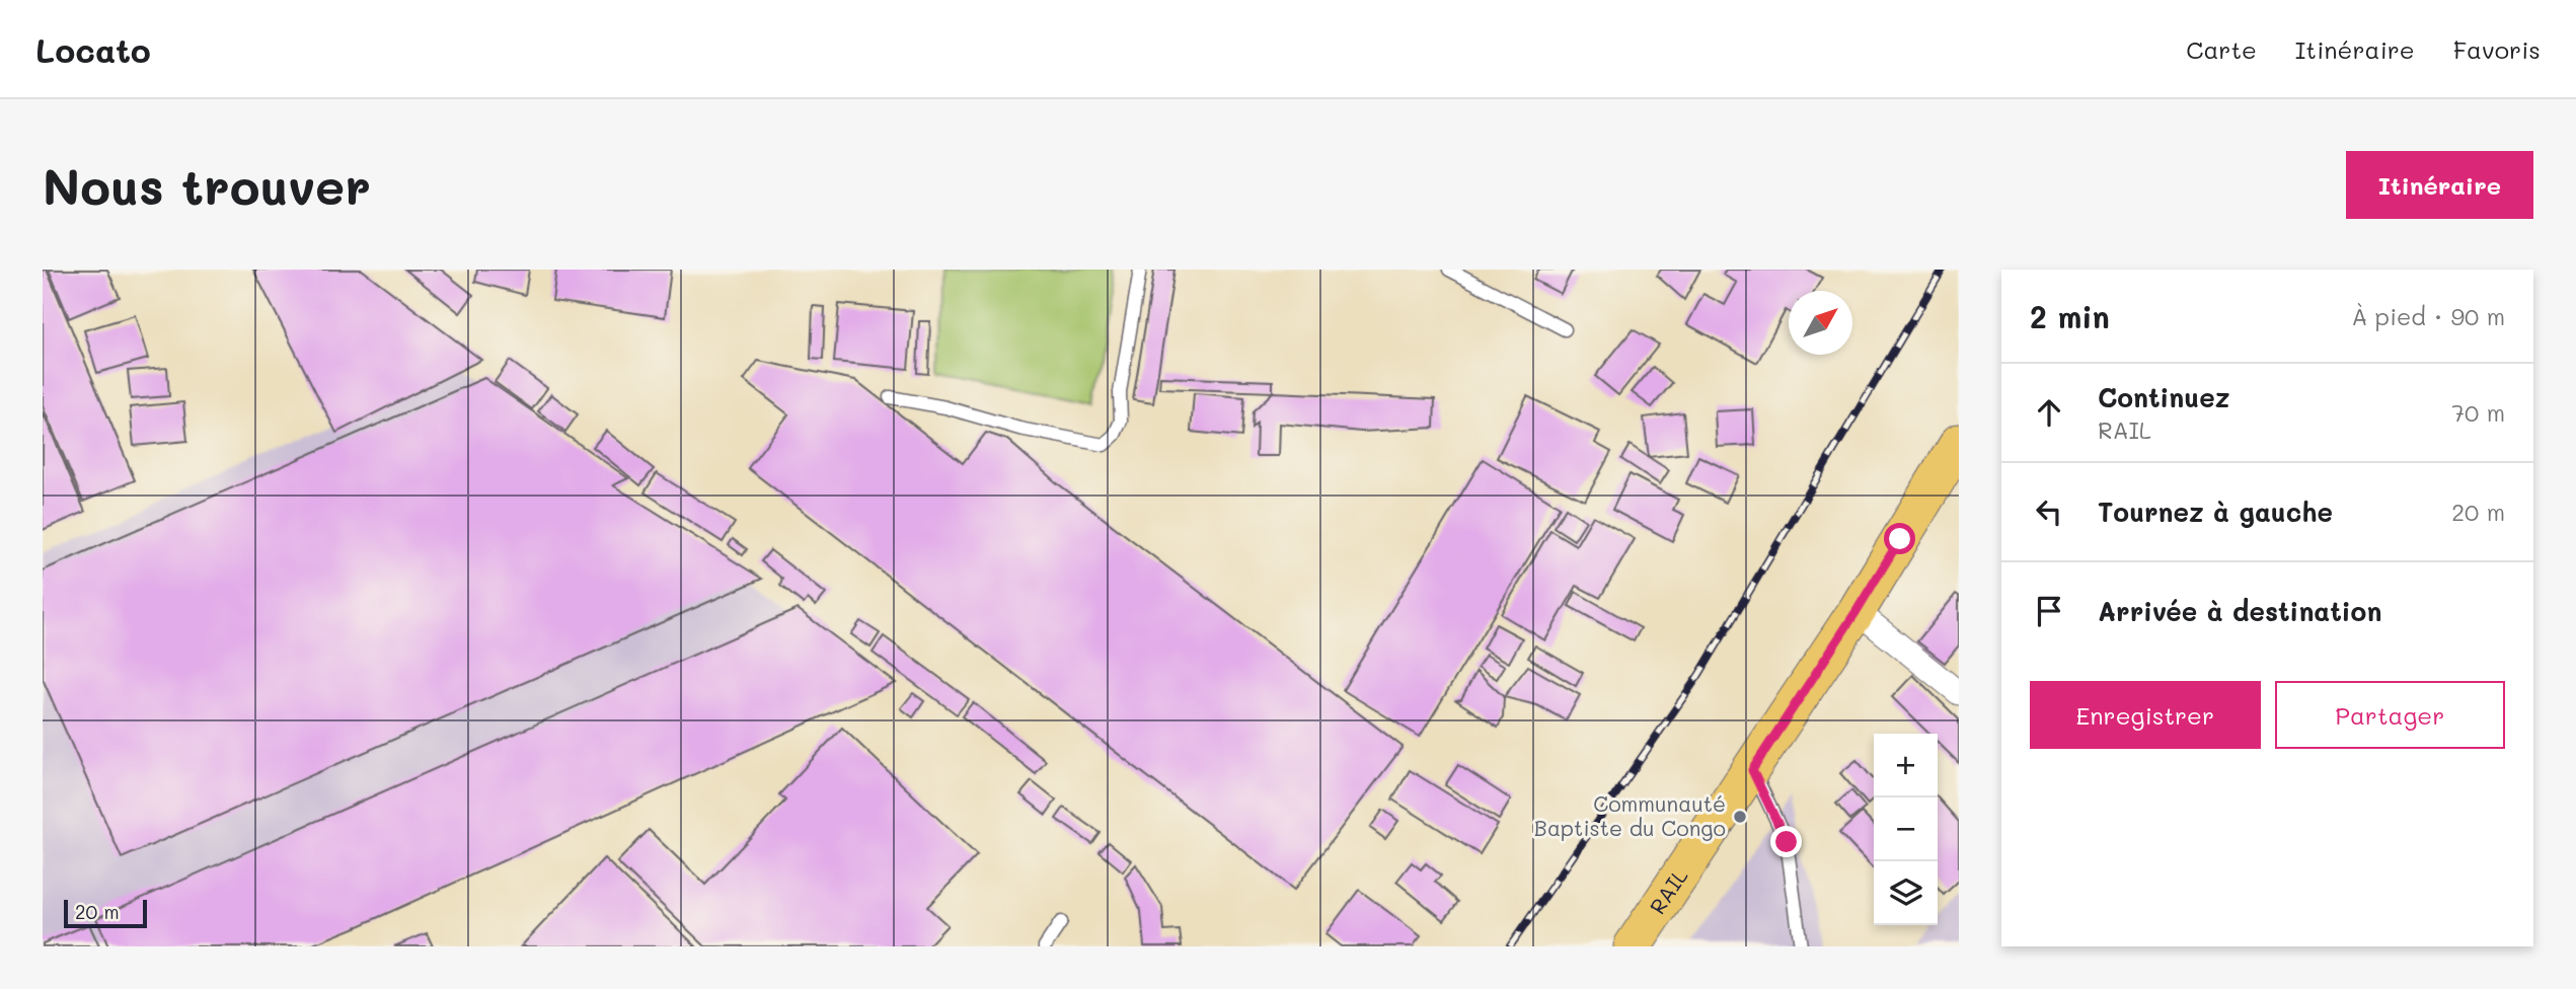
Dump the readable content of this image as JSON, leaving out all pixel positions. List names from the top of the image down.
{
  "streets": {
    "main road": ["RAIL"]
  },
  "places": ["Communauté Baptiste du Congo"],
  "scale_bar": "20 m",
  "north": "top right",
  "page": {
    "header": "Locato",
    "nav": ["Carte", "Itinéraire", "Favoris"],
    "buttons": [
      "Itinéraire",
      ["Enregistrer", "Partager"]
    ],
    "title": "Nous trouver",
    "heading": ["2 min", "À pied · 90 m"],
    "list": [
      ["Continuez", "RAIL", "70 m"],
      ["Tournez à gauche", "20 m"],
      "Arrivée à destination"
    ],
    "map_buttons": ["+", "−"],
    "scale": "20 m"
  }
}
